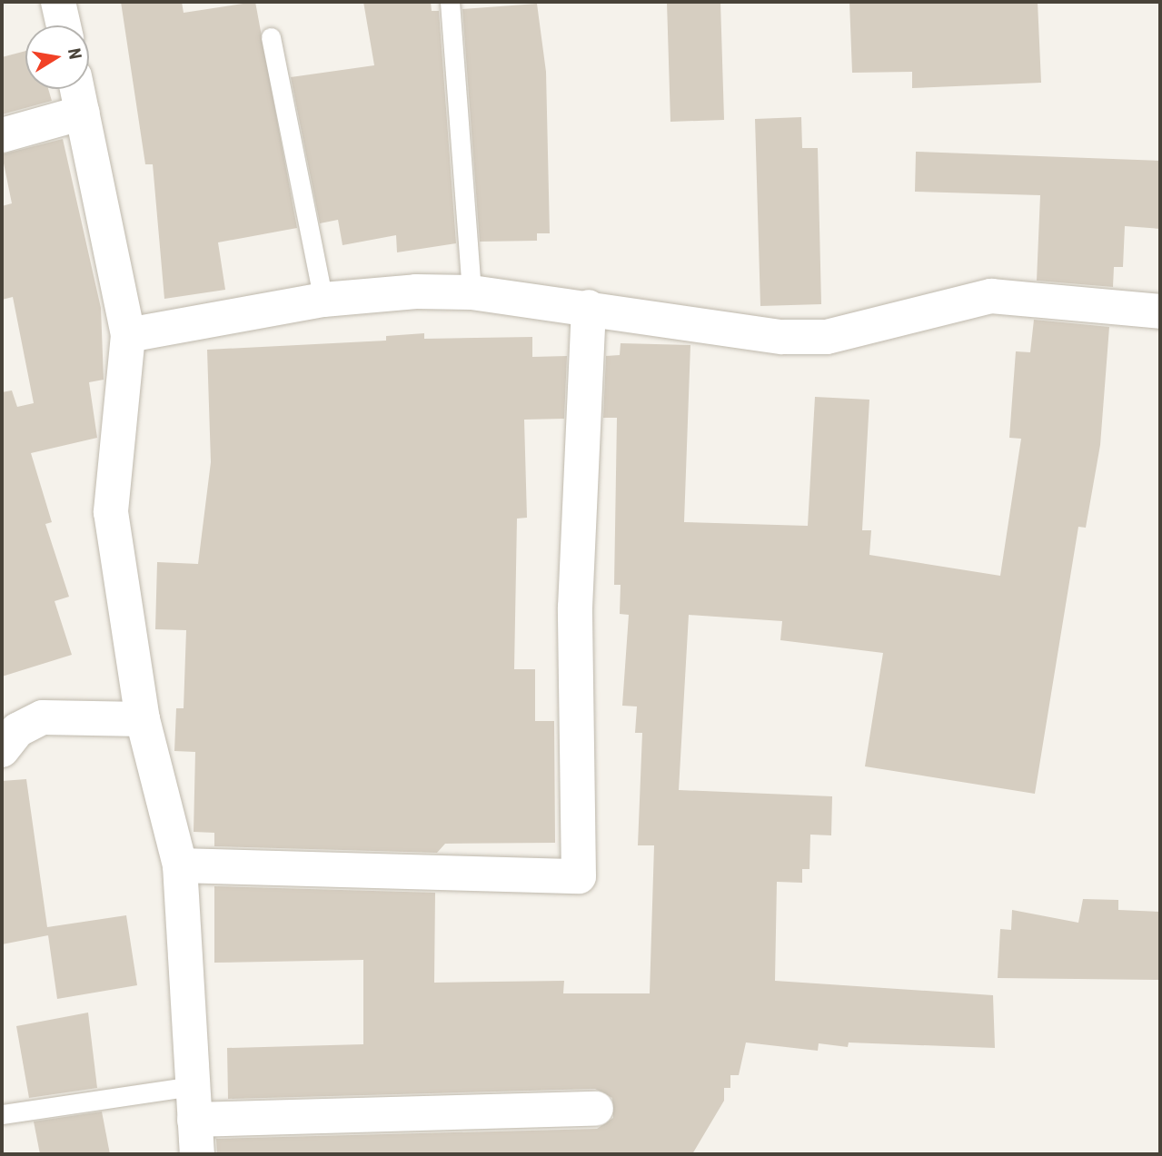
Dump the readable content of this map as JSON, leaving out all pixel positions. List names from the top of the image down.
{
  "north": "right"
}
